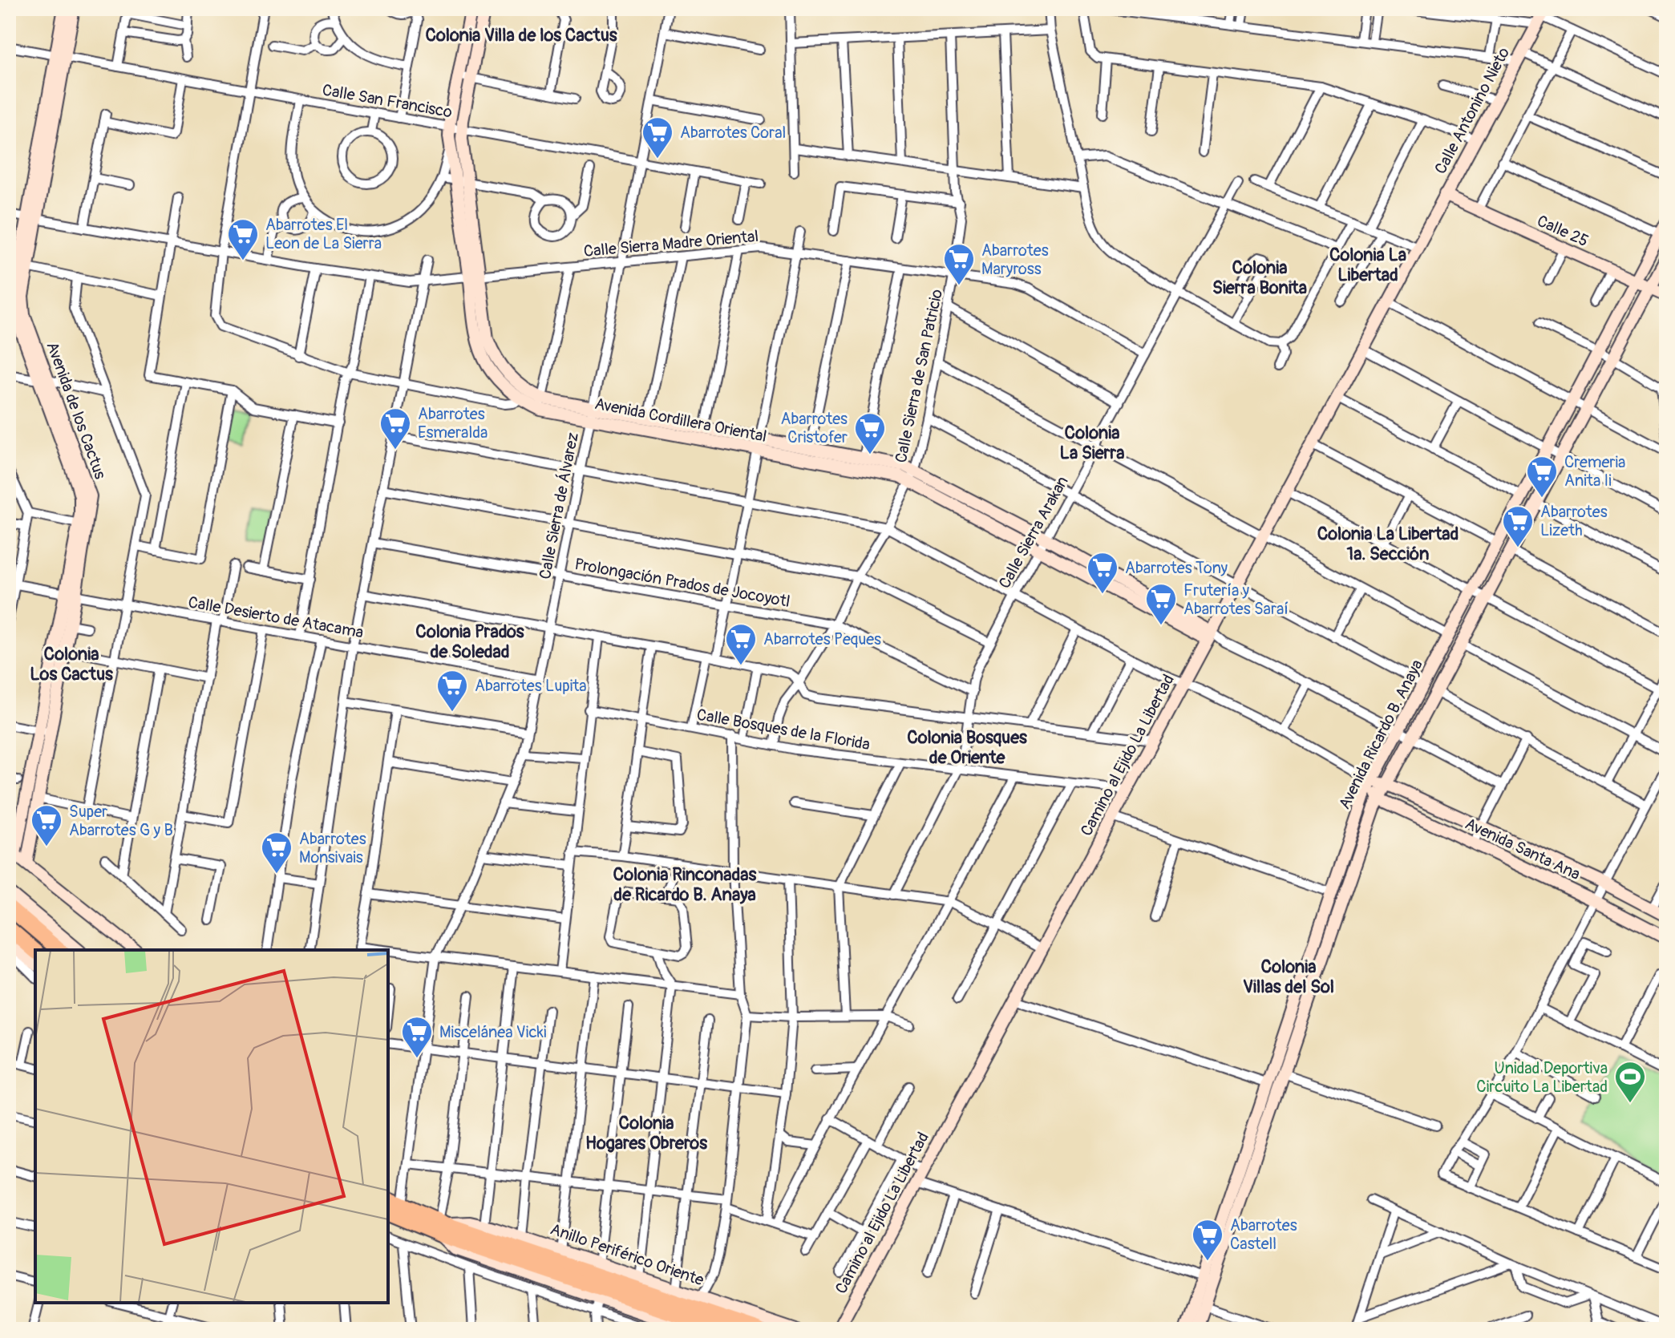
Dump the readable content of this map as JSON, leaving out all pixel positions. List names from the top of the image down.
{
  "streets": {
    "highway": ["Anillo Periférico Oriente"],
    "street": [
      "Calle San Francisco",
      "Calle Antonino Nieto",
      "Calle 25",
      "Calle Sierra Madre Oriental",
      "Calle Sierra de San Patricio",
      "Avenida de los Cactus",
      "Avenida Cordillera Oriental",
      "Calle Sierra de Álvarez",
      "Calle Sierra Arakan",
      "Prolongación Prados de Jocoyotl",
      "Calle Desierto de Atacama",
      "Calle Bosques de la Florida",
      "Avenida Ricardo B. Anaya",
      "Camino al Ejido La Libertad",
      "Avenida Santa Ana"
    ]
  },
  "crossings": [
    ["Calle San Francisco", "Avenida de los Cactus"],
    ["Calle San Francisco", "Avenida Cordillera Oriental"],
    ["Calle San Francisco", "Calle Sierra de Álvarez"],
    ["Calle Antonino Nieto", "Calle 25"],
    ["Calle Antonino Nieto", "Camino al Ejido La Libertad"],
    ["Calle 25", "Avenida Ricardo B. Anaya"],
    ["Calle 25", "Camino al Ejido La Libertad"],
    ["Calle Sierra Madre Oriental", "Calle Sierra de San Patricio"],
    ["Calle Sierra Madre Oriental", "Avenida de los Cactus"],
    ["Calle Sierra Madre Oriental", "Avenida Cordillera Oriental"],
    ["Calle Sierra Madre Oriental", "Calle Sierra de Álvarez"],
    ["Calle Sierra Madre Oriental", "Calle Sierra Arakan"],
    ["Calle Sierra de San Patricio", "Avenida Cordillera Oriental"],
    ["Calle Sierra de San Patricio", "Prolongación Prados de Jocoyotl"],
    ["Calle Sierra de San Patricio", "Calle Bosques de la Florida"],
    ["Calle Sierra de San Patricio", "Avenida Santa Ana"],
    ["Avenida de los Cactus", "Calle Desierto de Atacama"],
    ["Avenida Cordillera Oriental", "Calle Sierra de Álvarez"],
    ["Avenida Cordillera Oriental", "Calle Sierra Arakan"],
    ["Avenida Cordillera Oriental", "Camino al Ejido La Libertad"],
    ["Calle Sierra de Álvarez", "Prolongación Prados de Jocoyotl"],
    ["Calle Sierra de Álvarez", "Calle Desierto de Atacama"],
    ["Calle Sierra de Álvarez", "Avenida Santa Ana"],
    ["Calle Sierra de Álvarez", "Anillo Periférico Oriente"],
    ["Calle Sierra Arakan", "Prolongación Prados de Jocoyotl"],
    ["Calle Sierra Arakan", "Calle Bosques de la Florida"],
    ["Calle Sierra Arakan", "Avenida Santa Ana"],
    ["Calle Bosques de la Florida", "Camino al Ejido La Libertad"],
    ["Avenida Ricardo B. Anaya", "Avenida Santa Ana"],
    ["Camino al Ejido La Libertad", "Avenida Santa Ana"]
  ],
  "districts": [
    "Colonia Villa de los Cactus",
    "Colonia La Libertad",
    "Colonia Sierra Bonita",
    "Colonia La Sierra",
    "Colonia La Libertad 1a. Sección",
    "Colonia Prados de Soledad",
    "Colonia Los Cactus",
    "Colonia Bosques de Oriente",
    "Colonia Rinconadas de Ricardo B. Anaya",
    "Colonia Villas del Sol",
    "Colonia Hogares Obreros"
  ],
  "places": {
    "supermarket": [
      "Abarrotes Coral",
      "Abarrotes El Leon de La Sierra",
      "Abarrotes Maryross",
      "Abarrotes Esmeralda",
      "Abarrotes Cristofer",
      "Cremeria Anita Ii",
      "Abarrotes Lizeth",
      "Abarrotes Tony",
      "Frutería y Abarrotes Saraí",
      "Abarrotes Peques",
      "Abarrotes Lupita",
      "Super Abarrotes G y B",
      "Abarrotes Monsivais",
      "Miscelánea Vicki",
      "Abarrotes Castell"
    ],
    "sports": ["Unidad Deportiva Circuito La Libertad"]
  }
}
